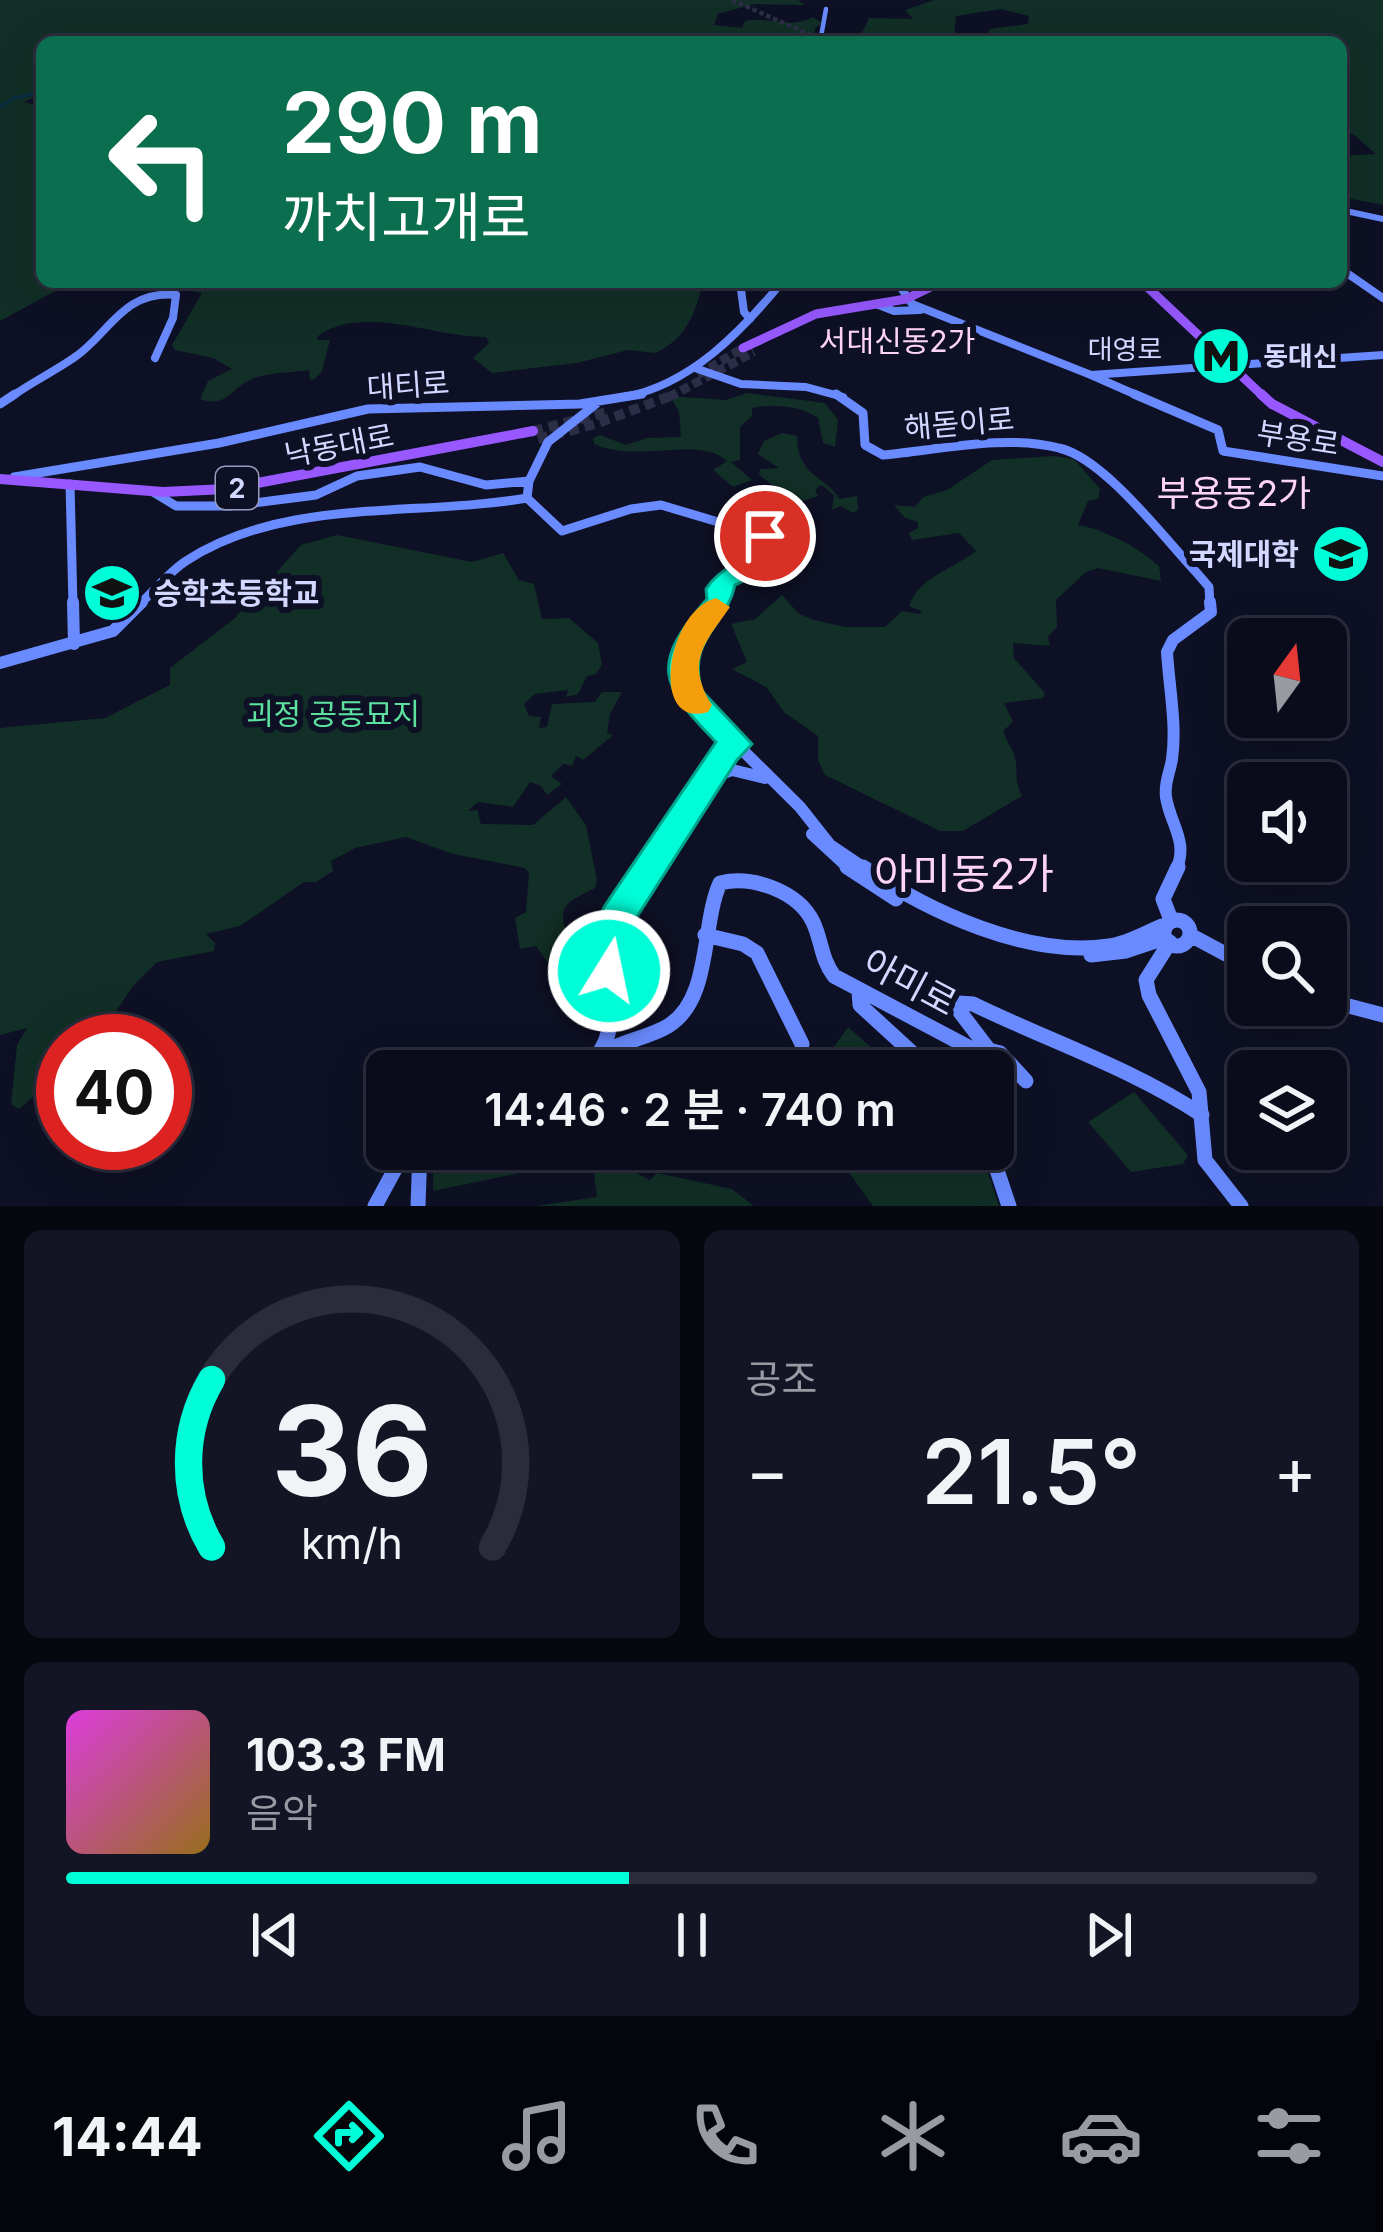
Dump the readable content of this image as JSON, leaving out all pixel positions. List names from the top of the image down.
{
  "streets": {
    "main road": ["낙동대로", "2"],
    "street": [
      "대영로",
      "대티로",
      "해돋이로",
      "부용로",
      "아미로"
    ]
  },
  "crossings": [
    ["대영로", "부용로"],
    ["대티로", "해돋이로"],
    ["대티로", "낙동대로"],
    ["해돋이로", "아미로"]
  ],
  "districts": ["서대신동2가", "부용동2가", "아미동2가"],
  "parks": ["괴정 공동묘지"],
  "places": {
    "metro station": ["동대신"],
    "school or university": ["국제대학", "승학초등학교"]
  },
  "north": "top",
  "page": {
    "turn": ["290 m", "까치고개로"],
    "limit": "40",
    "trip": "14:46 · 2 분 · 740 m",
    "tile": "공조",
    "heat": ["−", "21.5°", "+"],
    "song": ["103.3 FM", "음악"],
    "tabs": "14:44",
    "gauge": ["36", "km/h"]
  }
}
